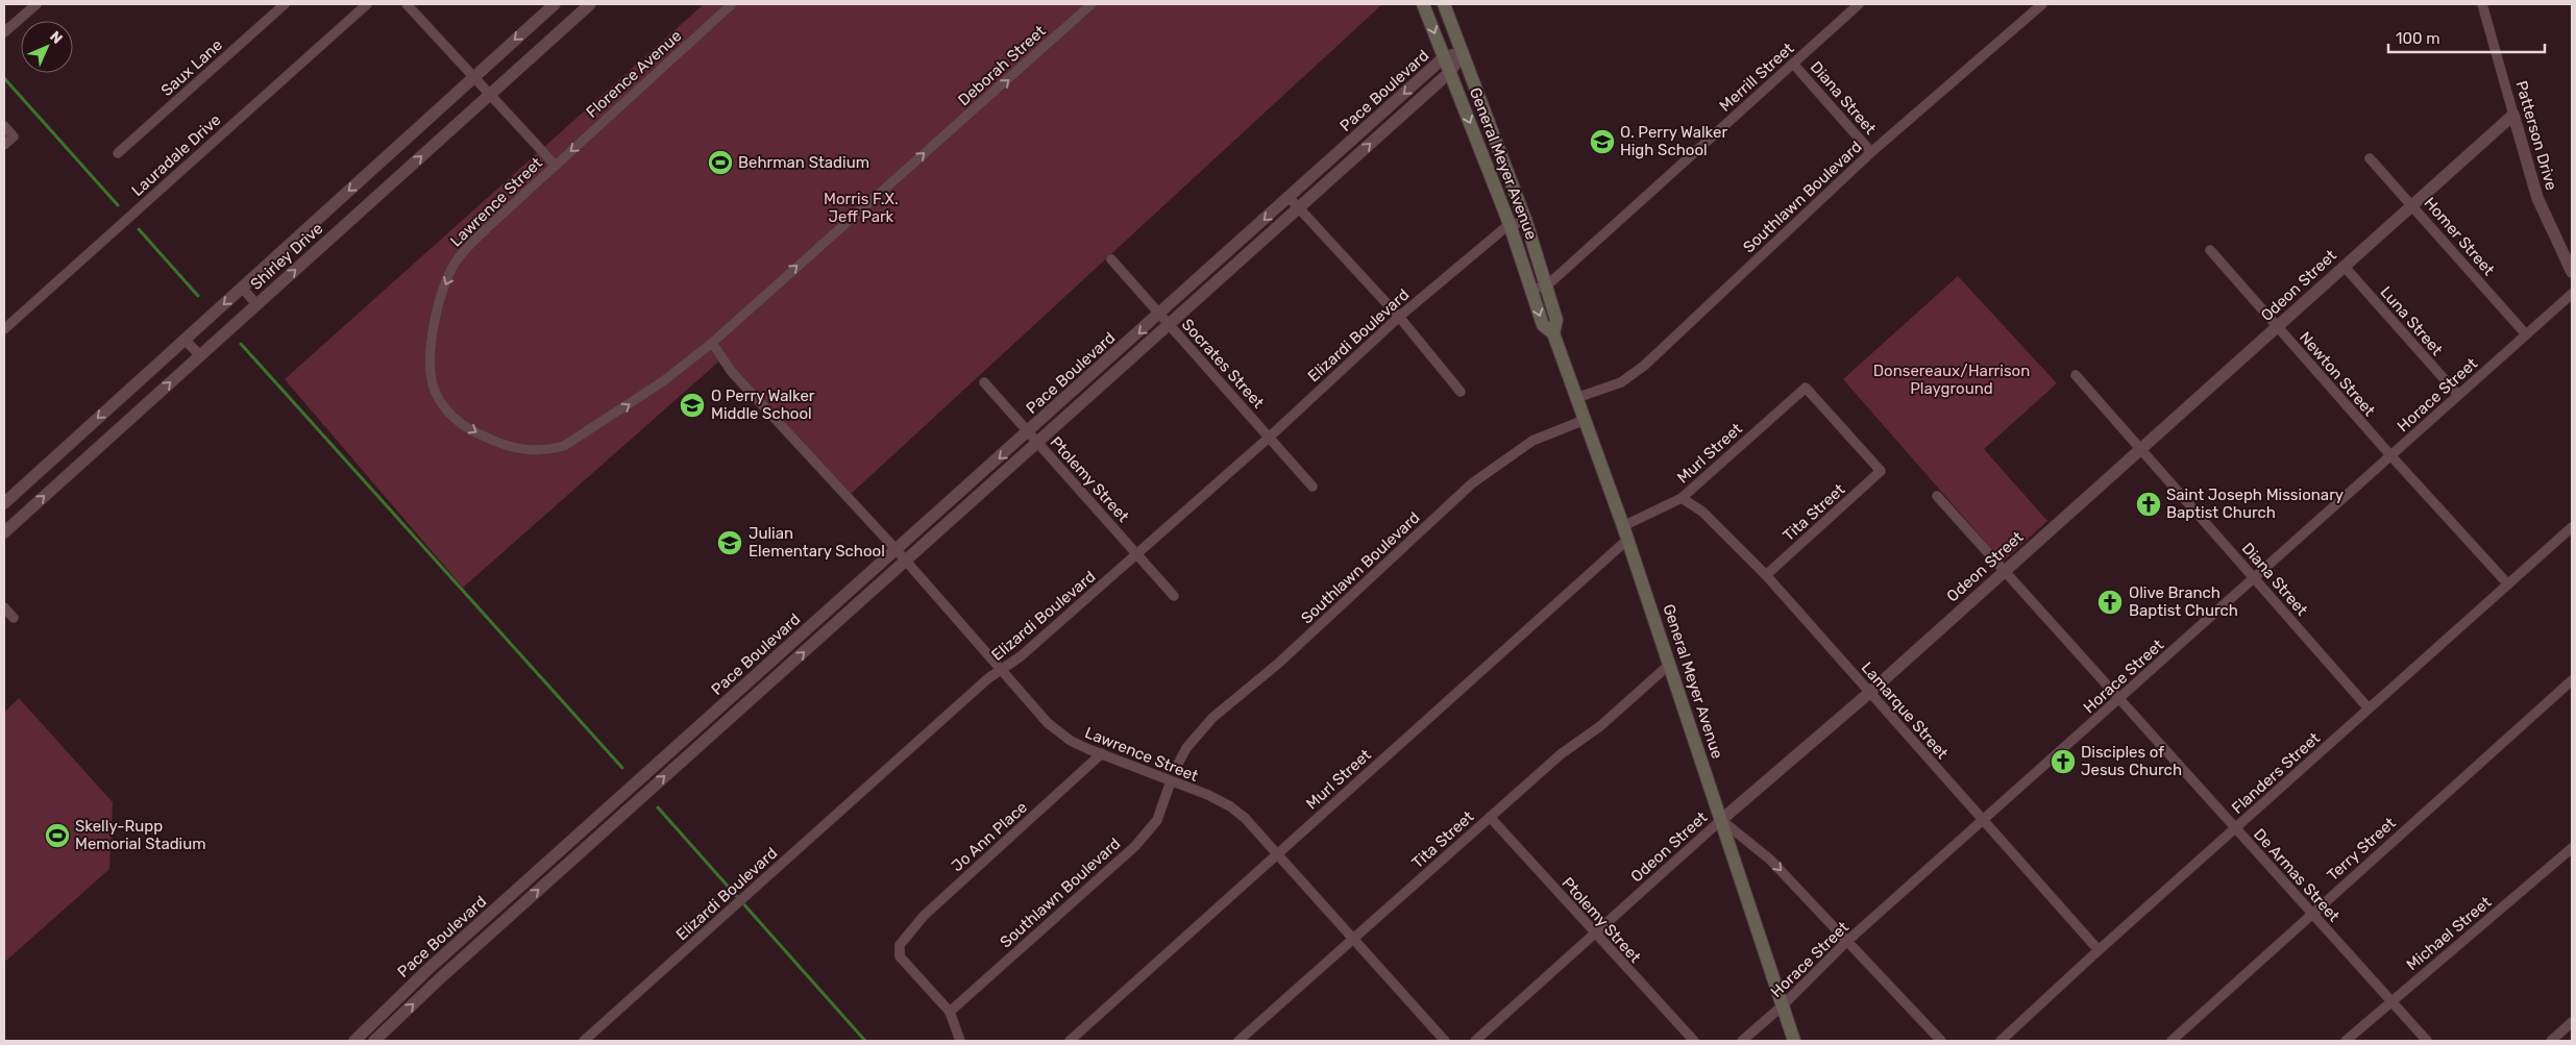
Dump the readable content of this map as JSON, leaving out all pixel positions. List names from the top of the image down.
{
  "streets": {
    "main road": ["General Meyer Avenue"],
    "street": [
      "Deborah Street",
      "Saux Lane",
      "Florence Avenue",
      "Merrill Street",
      "Pace Boulevard",
      "Diana Street",
      "Patterson Drive",
      "Lauradale Drive",
      "Southlawn Boulevard",
      "Lawrence Street",
      "Homer Street",
      "Shirley Drive",
      "Odeon Street",
      "Luna Street",
      "Elizardi Boulevard",
      "Socrates Street",
      "Newton Street",
      "Horace Street",
      "Murl Street",
      "Ptolemy Street",
      "Tita Street",
      "Lamarque Street",
      "Flanders Street",
      "Jo Ann Place",
      "Terry Street",
      "De Armas Street",
      "Michael Street"
    ]
  },
  "crossings": [
    ["Deborah Street", "Lawrence Street"],
    ["Florence Avenue", "Lawrence Street"],
    ["Merrill Street", "Diana Street"],
    ["Merrill Street", "General Meyer Avenue"],
    ["Pace Boulevard", "General Meyer Avenue"],
    ["Pace Boulevard", "Lawrence Street"],
    ["Pace Boulevard", "Socrates Street"],
    ["Pace Boulevard", "Ptolemy Street"],
    ["Diana Street", "Southlawn Boulevard"],
    ["Diana Street", "Odeon Street"],
    ["Diana Street", "Horace Street"],
    ["Diana Street", "Flanders Street"],
    ["Patterson Drive", "Odeon Street"],
    ["General Meyer Avenue", "Southlawn Boulevard"],
    ["General Meyer Avenue", "Odeon Street"],
    ["General Meyer Avenue", "Elizardi Boulevard"],
    ["General Meyer Avenue", "Horace Street"],
    ["General Meyer Avenue", "Murl Street"],
    ["General Meyer Avenue", "Tita Street"],
    ["Southlawn Boulevard", "Lawrence Street"],
    ["Southlawn Boulevard", "Jo Ann Place"],
    ["Lawrence Street", "Shirley Drive"],
    ["Lawrence Street", "Elizardi Boulevard"],
    ["Lawrence Street", "Murl Street"],
    ["Lawrence Street", "Tita Street"],
    ["Lawrence Street", "Jo Ann Place"],
    ["Homer Street", "Odeon Street"],
    ["Homer Street", "Horace Street"],
    ["Odeon Street", "Luna Street"],
    ["Odeon Street", "Newton Street"],
    ["Odeon Street", "Ptolemy Street"],
    ["Odeon Street", "Lamarque Street"],
    ["Odeon Street", "De Armas Street"],
    ["Luna Street", "Horace Street"],
    ["Elizardi Boulevard", "Socrates Street"],
    ["Elizardi Boulevard", "Ptolemy Street"],
    ["Newton Street", "Horace Street"],
    ["Newton Street", "Flanders Street"],
    ["Horace Street", "Lamarque Street"],
    ["Horace Street", "De Armas Street"],
    ["Murl Street", "Tita Street"],
    ["Murl Street", "Lamarque Street"],
    ["Ptolemy Street", "Tita Street"],
    ["Tita Street", "Lamarque Street"],
    ["Lamarque Street", "Flanders Street"],
    ["Flanders Street", "De Armas Street"],
    ["Terry Street", "De Armas Street"],
    ["De Armas Street", "Michael Street"]
  ],
  "one_way": ["Deborah Street", "Florence Avenue"],
  "parks": ["Morris F.X. Jeff Park", "Donsereaux/Harrison Playground"],
  "places": {
    "school or university": ["O. Perry Walker High School", "O Perry Walker Middle School", "Julian Elementary School"],
    "sports": ["Behrman Stadium", "Skelly-Rupp Memorial Stadium"],
    "church": ["Saint Joseph Missionary Baptist Church", "Olive Branch Baptist Church", "Disciples of Jesus Church"]
  },
  "scale_bar": "100 m",
  "north": "top right"
}
